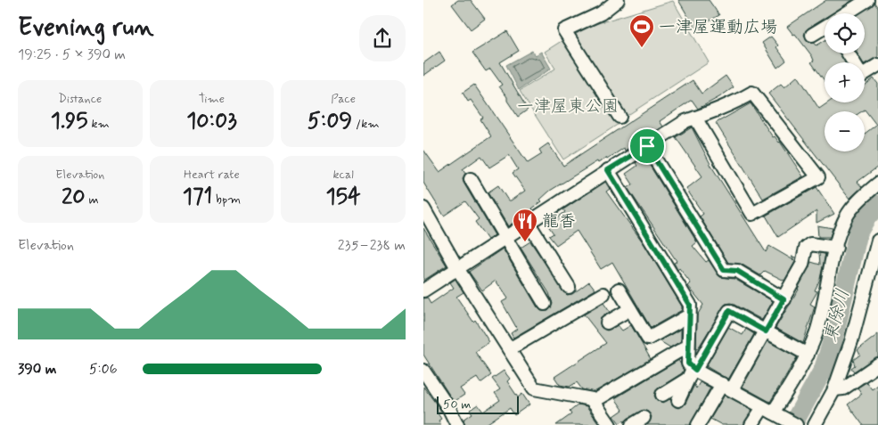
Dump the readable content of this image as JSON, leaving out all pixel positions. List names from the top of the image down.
{
  "water": ["東除川"],
  "parks": ["一津屋東公園"],
  "places": {
    "sports": ["一津屋運動広場"],
    "restaurant": ["龍香"]
  },
  "scale_bar": "50 m",
  "page": {
    "heading": ["Evening run", "19:25 · 5 × 390 m"],
    "map_buttons": ["+", "−"],
    "stats": [
      ["Distance", "1.95 km"],
      ["Time", "10:03"],
      ["Pace", "5:09 /km"],
      ["Elevation", "20 m"],
      ["Heart rate", "171 bpm"],
      ["kcal", "154"]
    ],
    "chart": ["Elevation", "235–238 m"],
    "list": [
      {
        "name": "390 m",
        "note": "5:06"
      }
    ],
    "scale": "50 m"
  }
}
